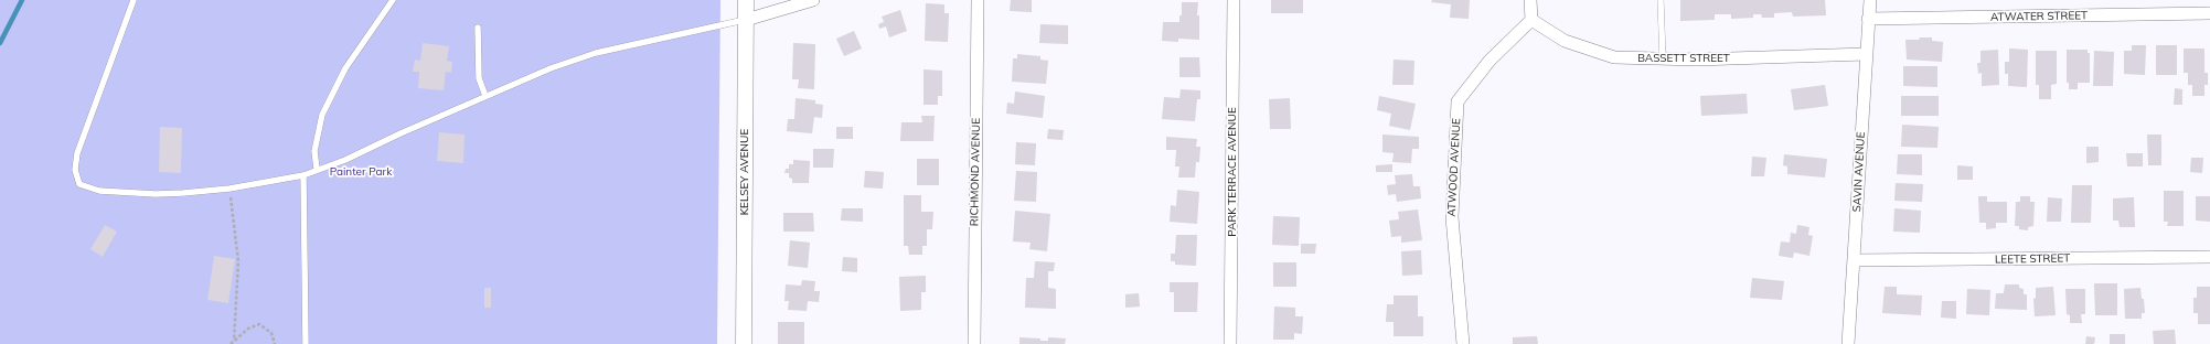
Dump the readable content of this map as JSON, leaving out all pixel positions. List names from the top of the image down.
{
  "streets": {
    "street": [
      "ATWATER STREET",
      "BASSETT STREET",
      "ATWOOD AVENUE",
      "KELSEY AVENUE",
      "RICHMOND AVENUE",
      "PARK TERRACE AVENUE",
      "SAVIN AVENUE",
      "LEETE STREET"
    ]
  },
  "crossings": [
    ["ATWATER STREET", "SAVIN AVENUE"],
    ["BASSETT STREET", "ATWOOD AVENUE"],
    ["BASSETT STREET", "SAVIN AVENUE"],
    ["SAVIN AVENUE", "LEETE STREET"]
  ],
  "parks": ["Painter Park"]
}
